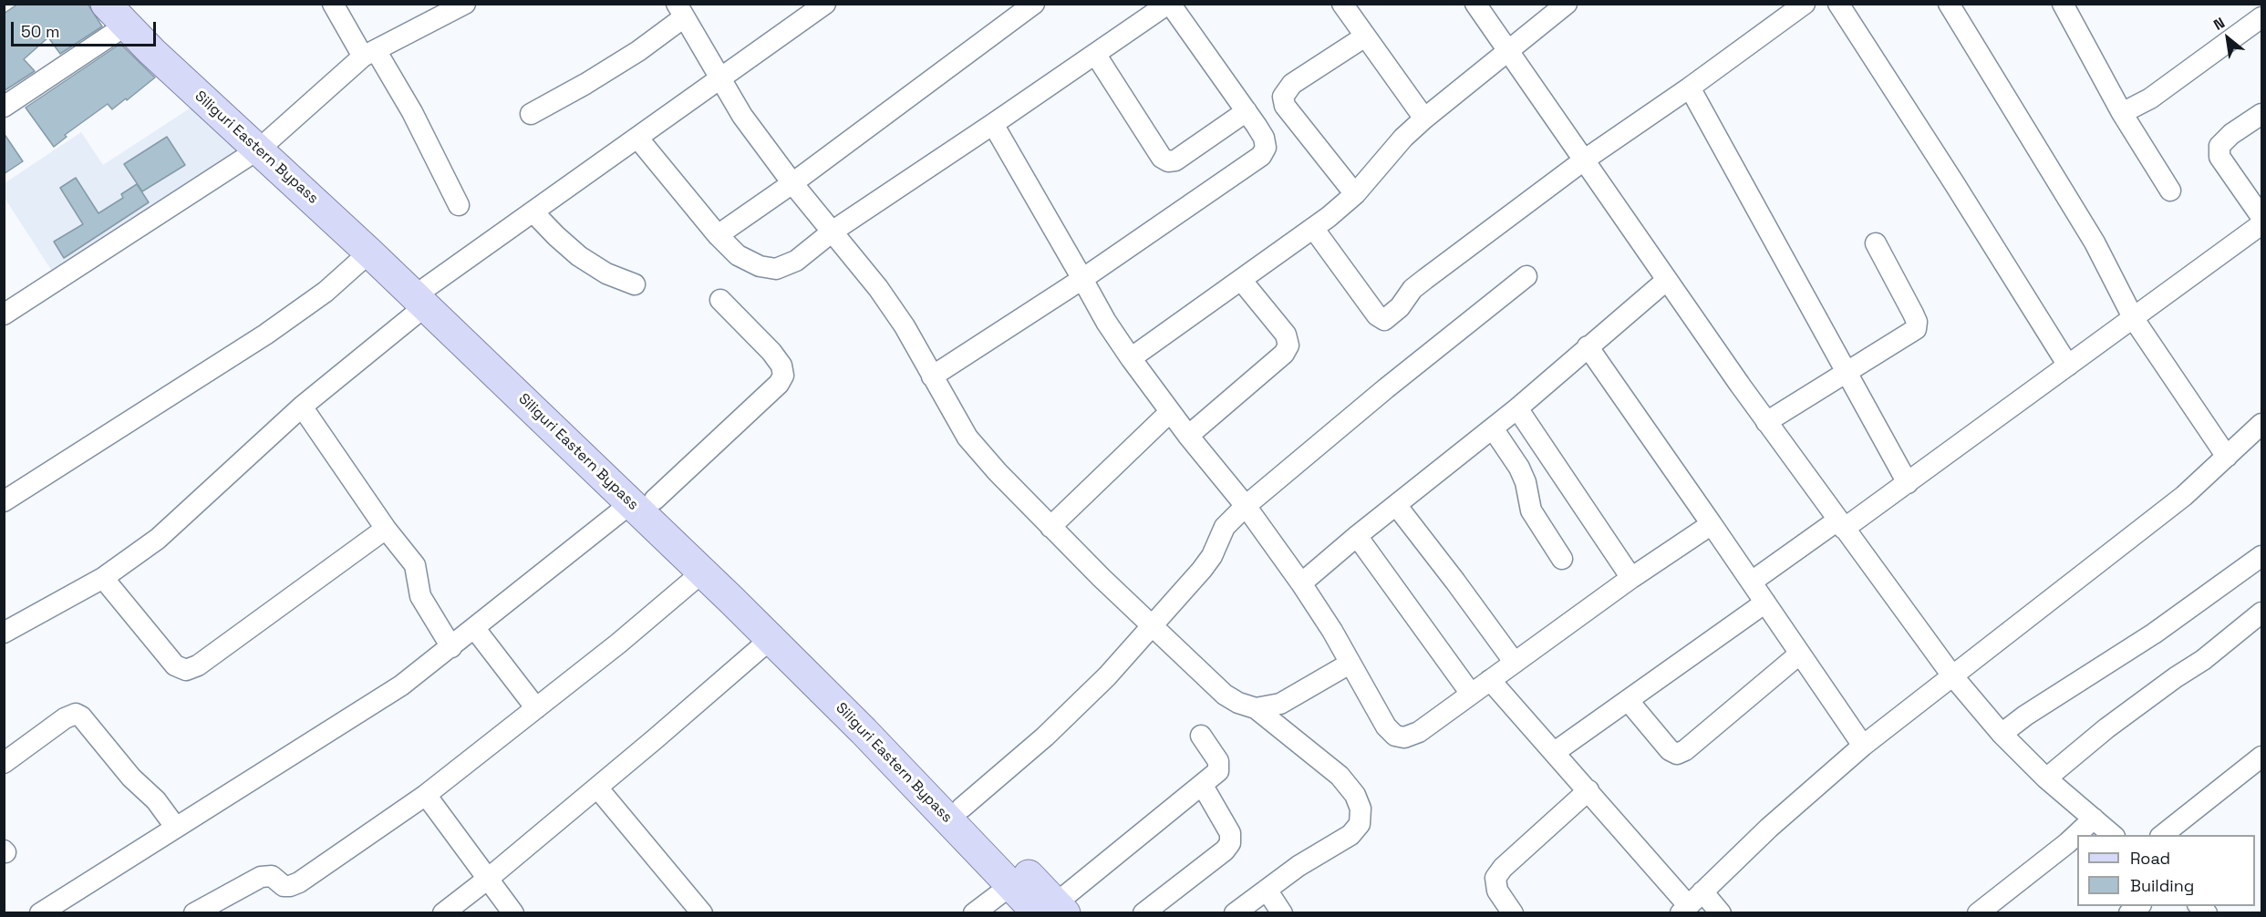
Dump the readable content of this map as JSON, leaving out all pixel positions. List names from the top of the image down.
{
  "streets": {
    "main road": ["Siliguri Eastern Bypass"]
  },
  "legend": ["Road", "Building"],
  "scale_bar": "50 m",
  "north": "top left"
}
